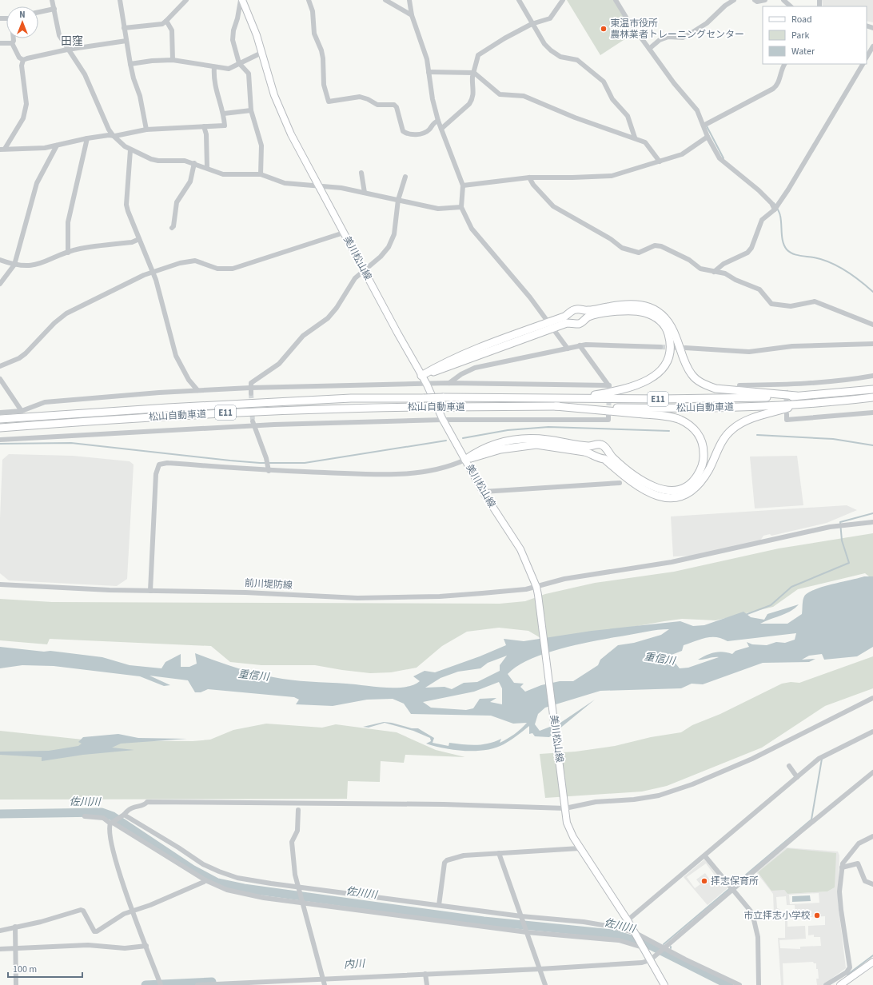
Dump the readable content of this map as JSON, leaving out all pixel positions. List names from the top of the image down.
{
  "streets": {
    "highway": ["E11", "松山自動車道"],
    "main road": ["美川松山線"],
    "street": ["前川堤防線"]
  },
  "crossings": [
    ["美川松山線", "前川堤防線"]
  ],
  "districts": ["田窪"],
  "water": ["重信川", "佐川川", "内川"],
  "places": ["東温市役所 農林業者トレーニングセンター", "拝志保育所", "市立拝志小学校"],
  "legend": ["Road", "Park", "Water"],
  "scale_bar": "100 m",
  "north": "top"
}
